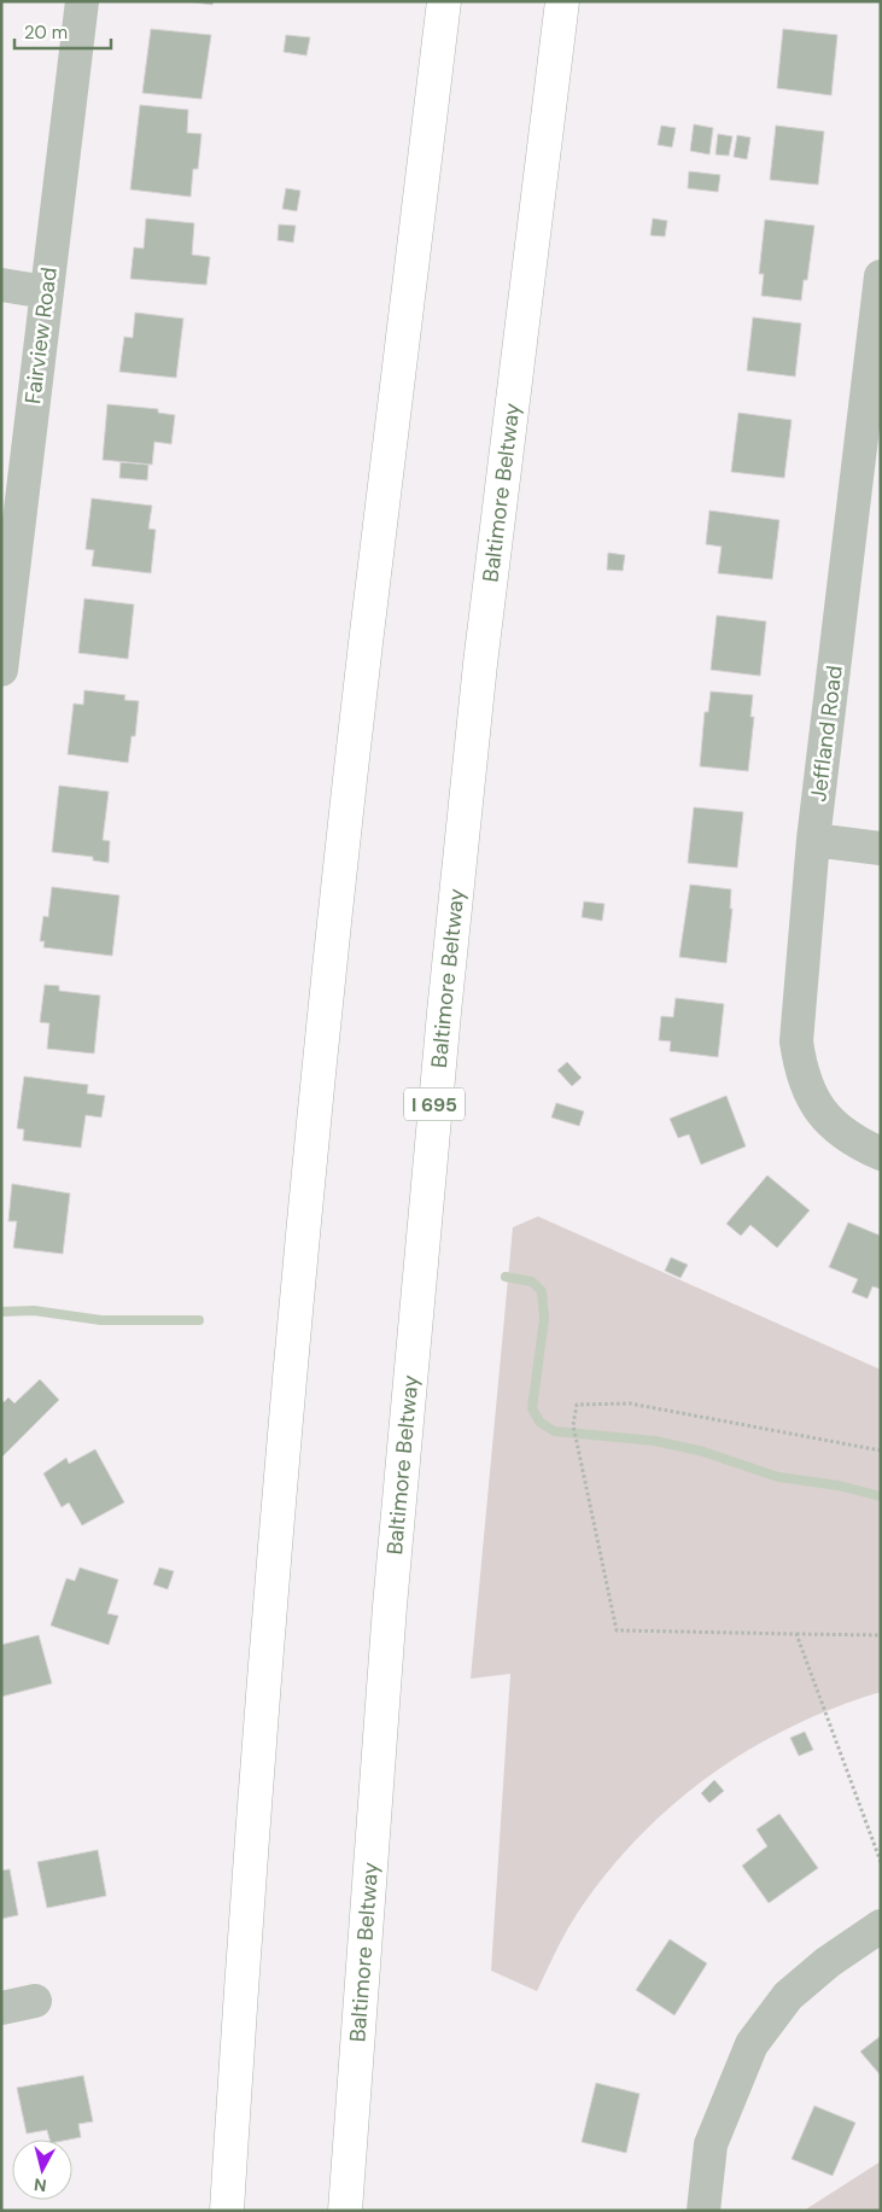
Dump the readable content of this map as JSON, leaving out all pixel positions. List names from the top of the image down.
{
  "streets": {
    "highway": ["Baltimore Beltway", "I 695"],
    "street": ["Fairview Road", "Jeffland Road"]
  },
  "scale_bar": "20 m",
  "north": "bottom"
}
